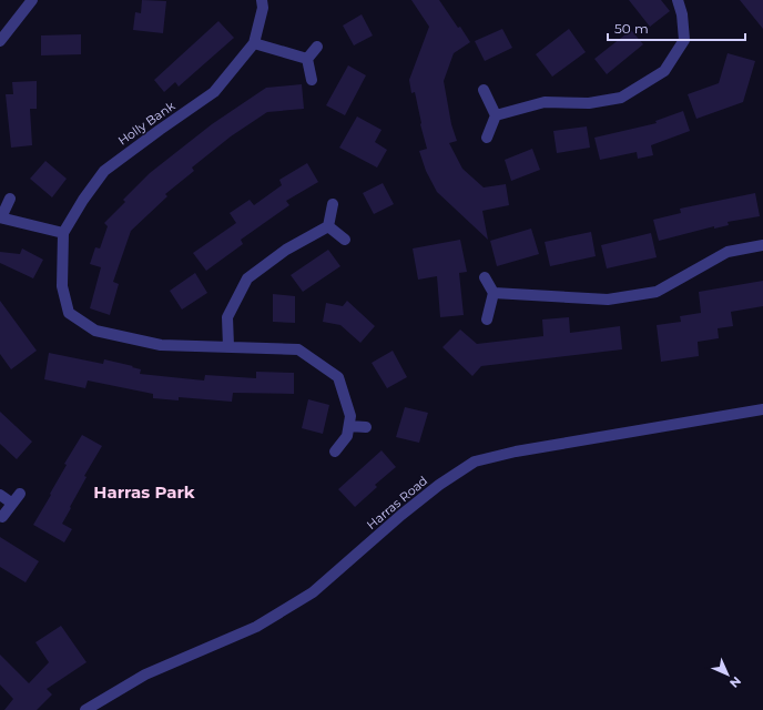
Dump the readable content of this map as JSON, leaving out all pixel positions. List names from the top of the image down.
{
  "streets": {
    "street": ["Holly Bank", "Harras Road"]
  },
  "districts": ["Harras Park"],
  "scale_bar": "50 m",
  "north": "bottom right"
}
